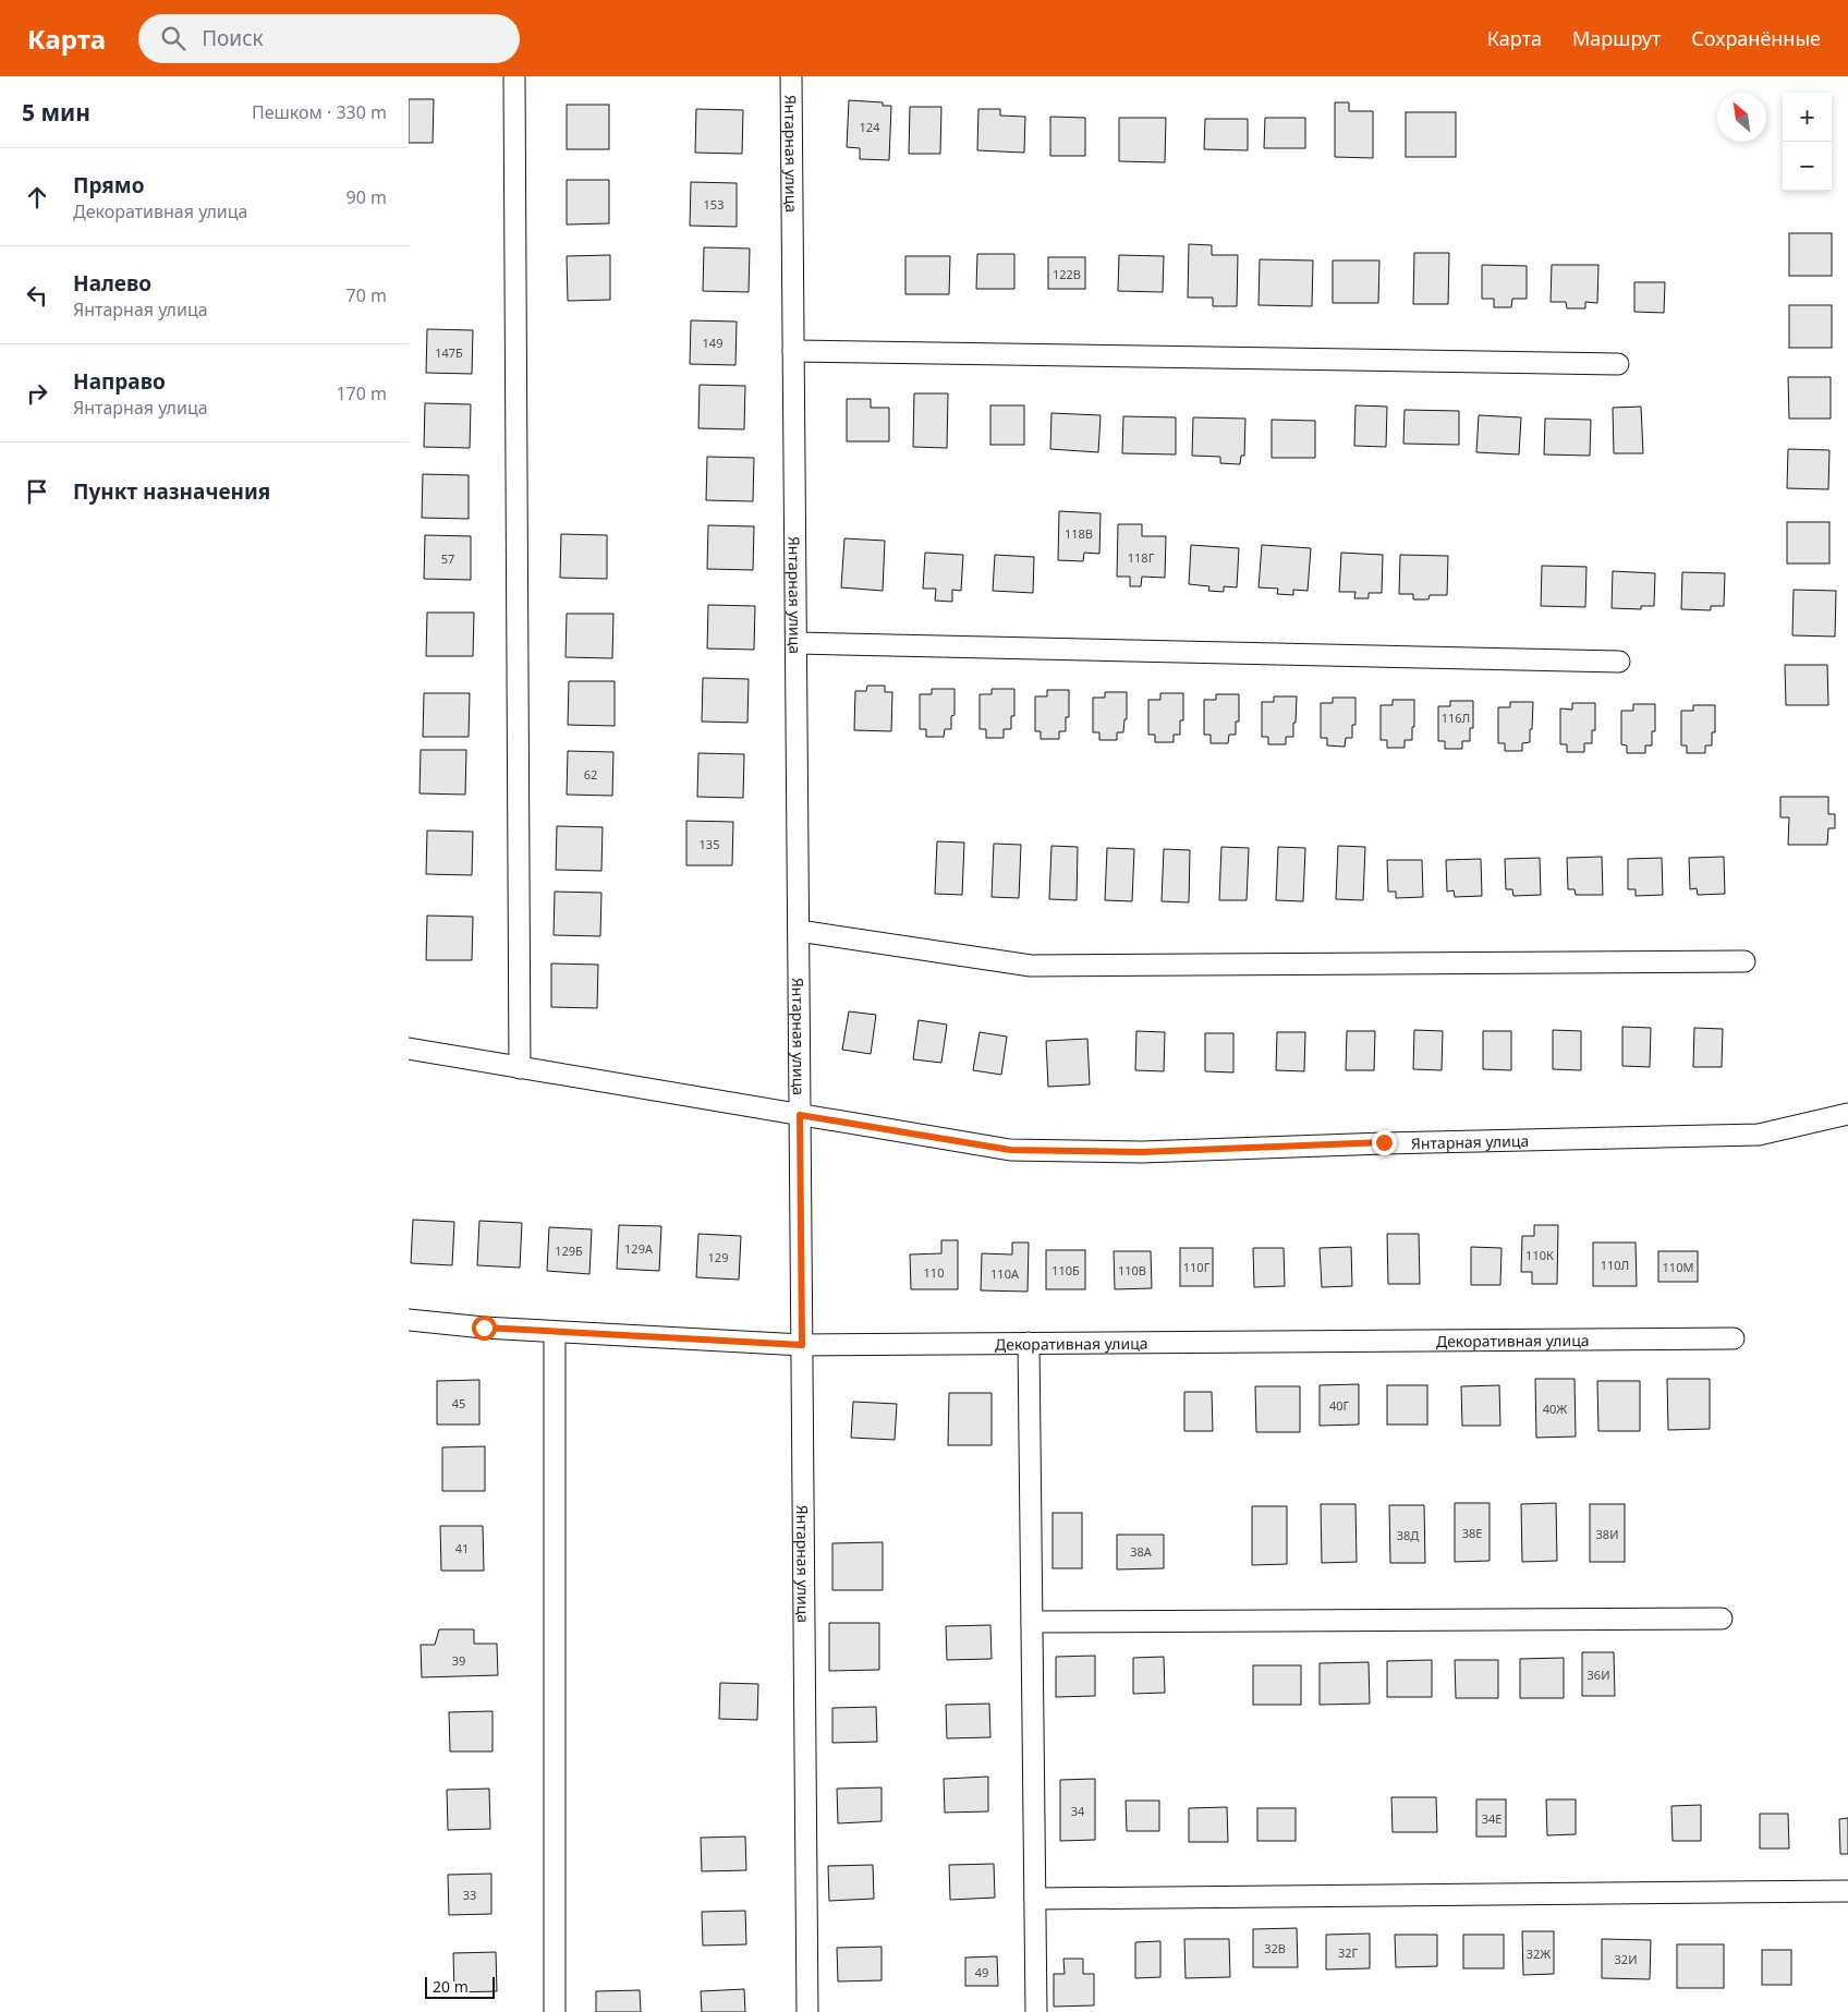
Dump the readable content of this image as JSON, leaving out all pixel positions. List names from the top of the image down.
{
  "streets": {
    "street": ["Янтарная улица", "Декоративная улица"]
  },
  "crossings": [
    ["Янтарная улица", "Декоративная улица"]
  ],
  "house_numbers": [
    "124",
    "153",
    "122В",
    "149",
    "147Б",
    "118В",
    "118Г",
    "57",
    "116Л",
    "62",
    "135",
    "129А",
    "129Б",
    "110К",
    "129",
    "110Л",
    "110Г",
    "110М",
    "110Б",
    "110В",
    "110",
    "110А",
    "45",
    "40Г",
    "40Ж",
    "38Е",
    "38И",
    "38Д",
    "41",
    "38А",
    "39",
    "36И",
    "34",
    "34Е",
    "33",
    "32В",
    "32Г",
    "32Ж",
    "32И",
    "49"
  ],
  "scale_bar": "20 m",
  "north": "top left",
  "page": {
    "header": "Карта",
    "search": "Поиск",
    "nav": ["Карта", "Маршрут", "Сохранённые"],
    "heading": ["5 мин", "Пешком · 330 m"],
    "map_buttons": ["+", "−"],
    "list": [
      ["Прямо", "Декоративная улица", "90 m"],
      ["Налево", "Янтарная улица", "70 m"],
      ["Направо", "Янтарная улица", "170 m"],
      "Пункт назначения"
    ],
    "scale": "20 m"
  }
}
